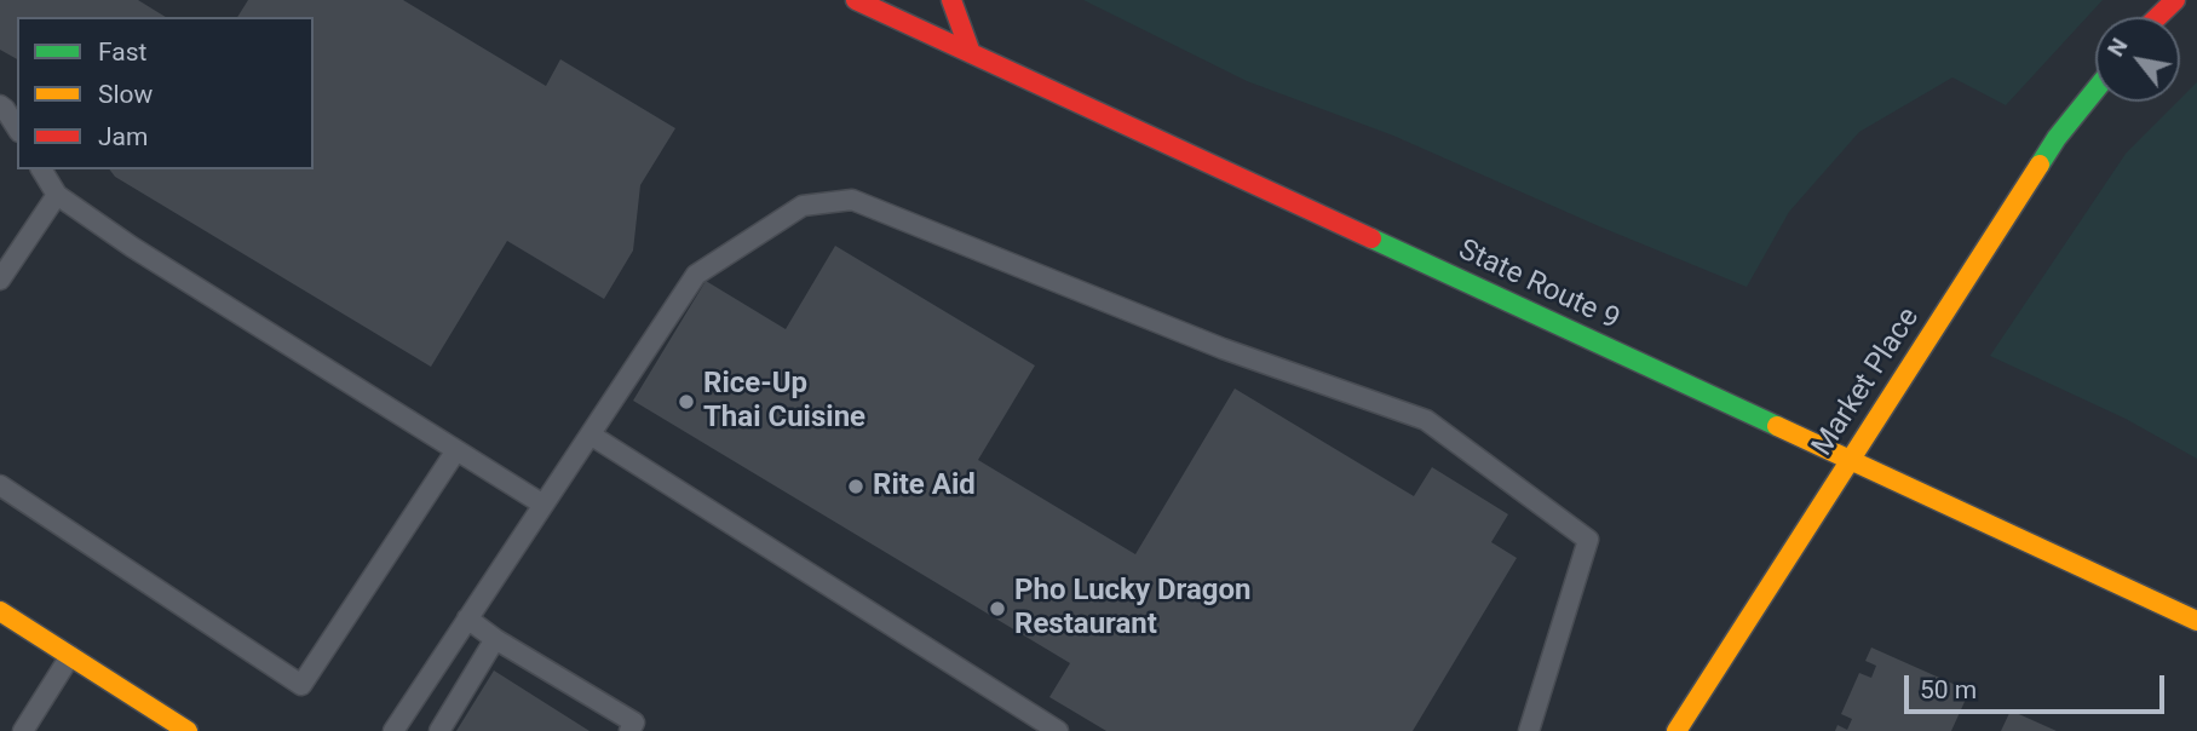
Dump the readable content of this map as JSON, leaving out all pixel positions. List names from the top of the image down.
{
  "streets": {
    "main road": ["State Route 9", "Market Place"]
  },
  "crossings": [
    ["State Route 9", "Market Place"]
  ],
  "places": ["Rice-Up Thai Cuisine", "Rite Aid", "Pho Lucky Dragon Restaurant"],
  "legend": ["Fast", "Slow", "Jam"],
  "scale_bar": "50 m",
  "north": "top left"
}
